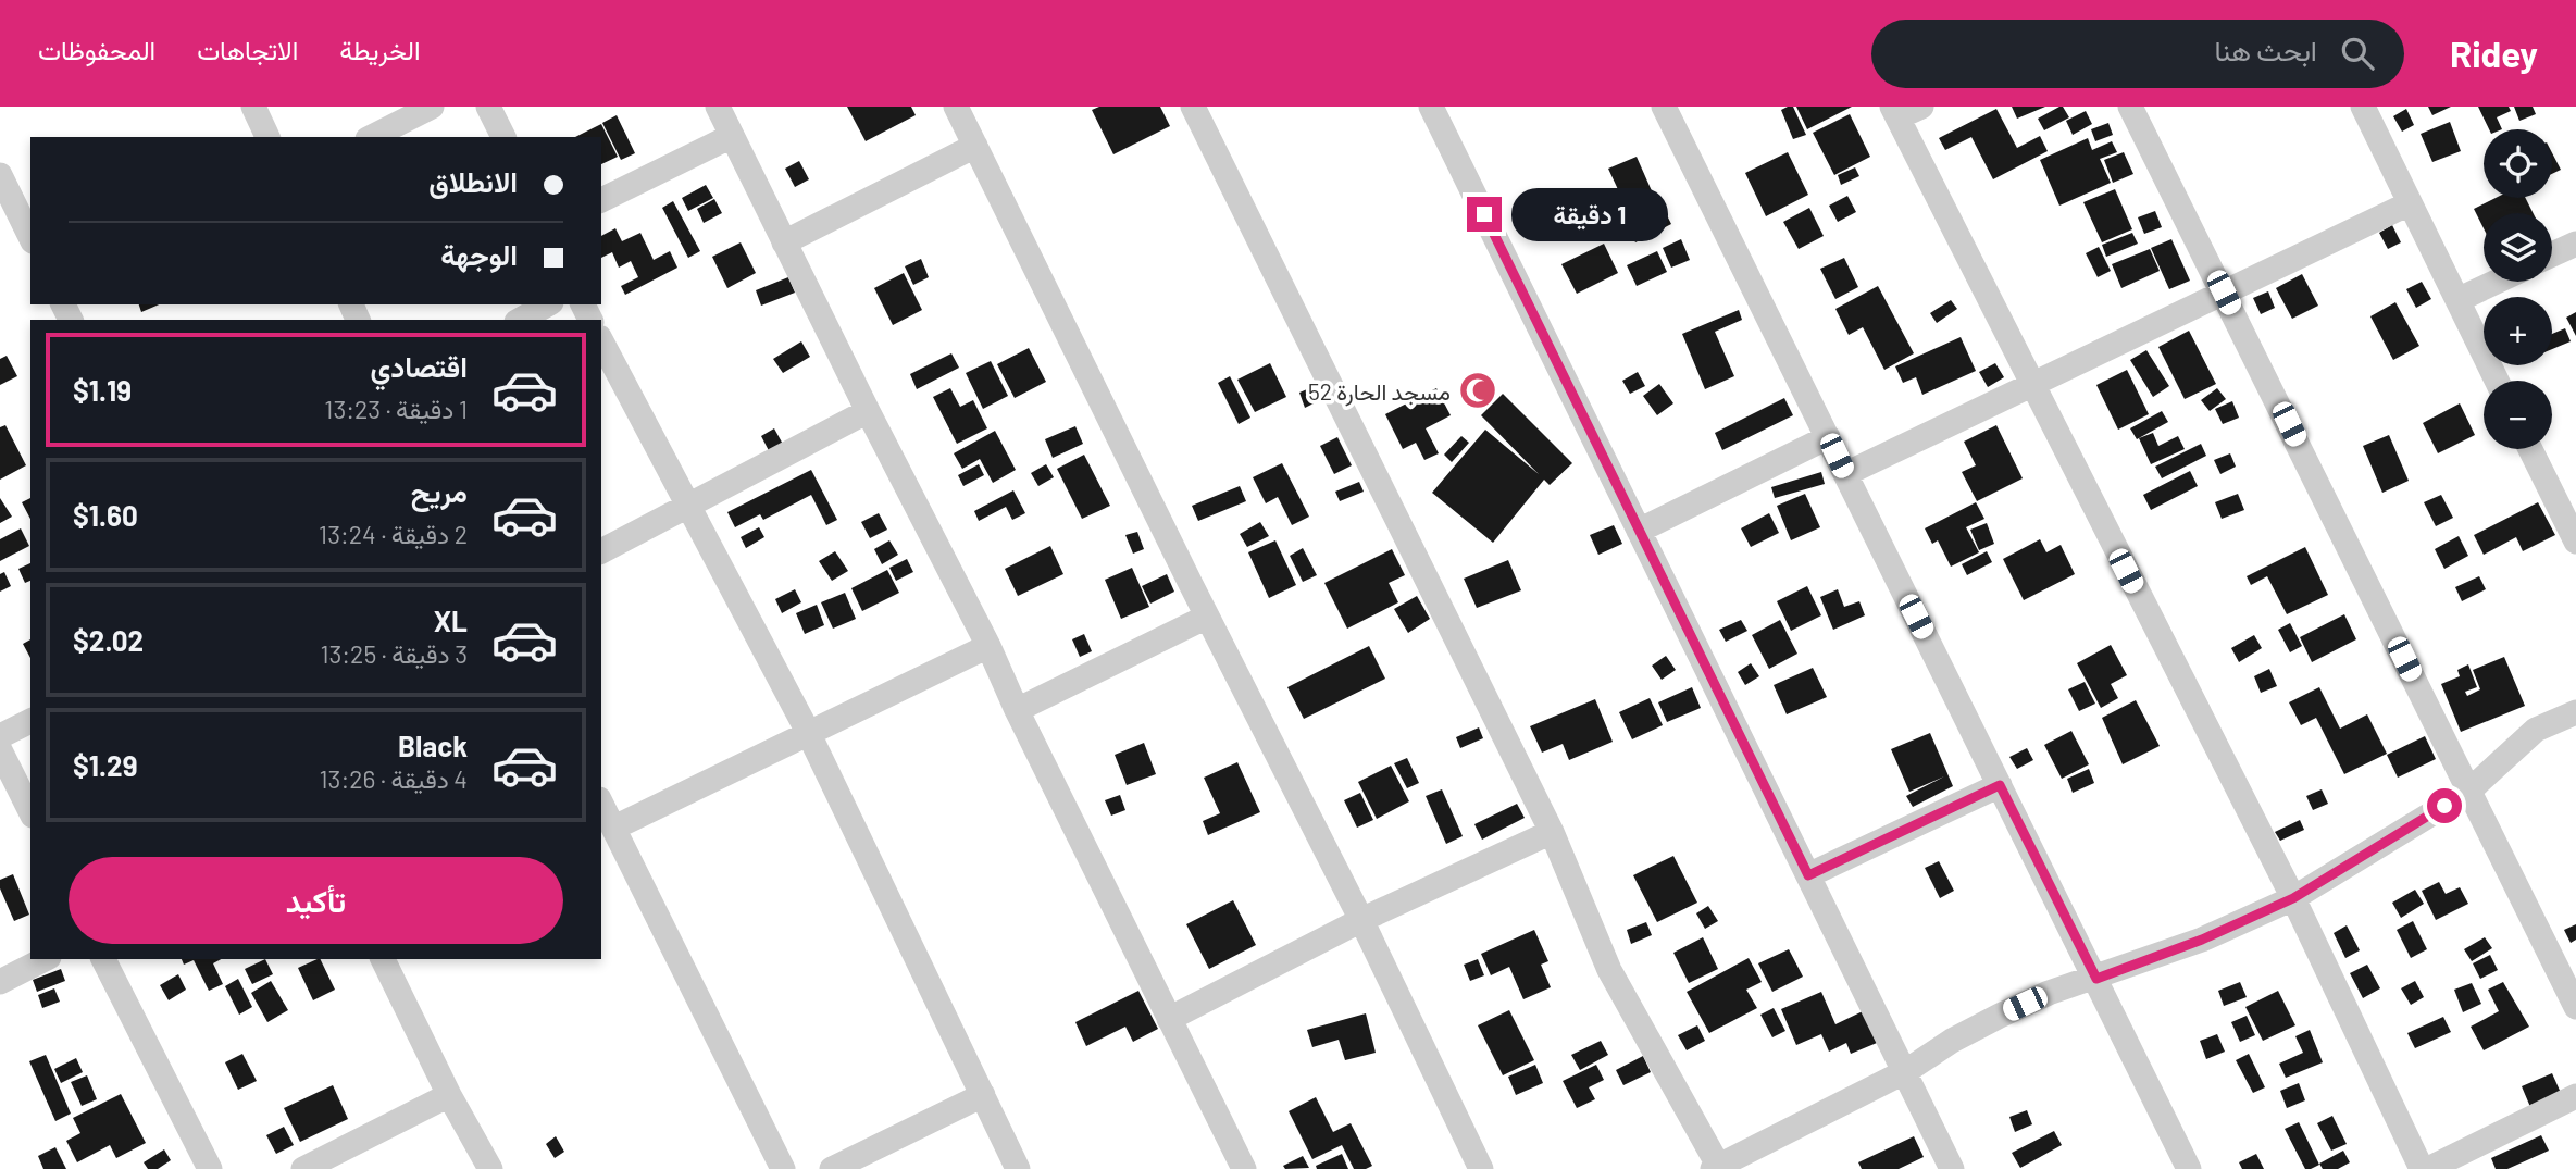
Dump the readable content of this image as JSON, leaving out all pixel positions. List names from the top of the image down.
{
  "places": {
    "mosque": ["مسجد الحارة 52"]
  },
  "page": {
    "header": "Ridey",
    "search": "ابحث هنا",
    "nav": ["الخريطة", "الاتجاهات", "المحفوظات"],
    "map_buttons": ["+", "−"],
    "banner": ["الانطلاق", "الوجهة"],
    "bubble": "1 دقيقة",
    "list": [
      {
        "name": "اقتصادي",
        "note": "1 دقيقة · 13:23",
        "value": "$1.19"
      },
      {
        "name": "مريح",
        "note": "2 دقيقة · 13:24",
        "value": "$1.60"
      },
      {
        "name": "XL",
        "note": "3 دقيقة · 13:25",
        "value": "$2.02"
      },
      {
        "name": "Black",
        "note": "4 دقيقة · 13:26",
        "value": "$1.29"
      }
    ],
    "buttons": "تأكيد"
  }
}
